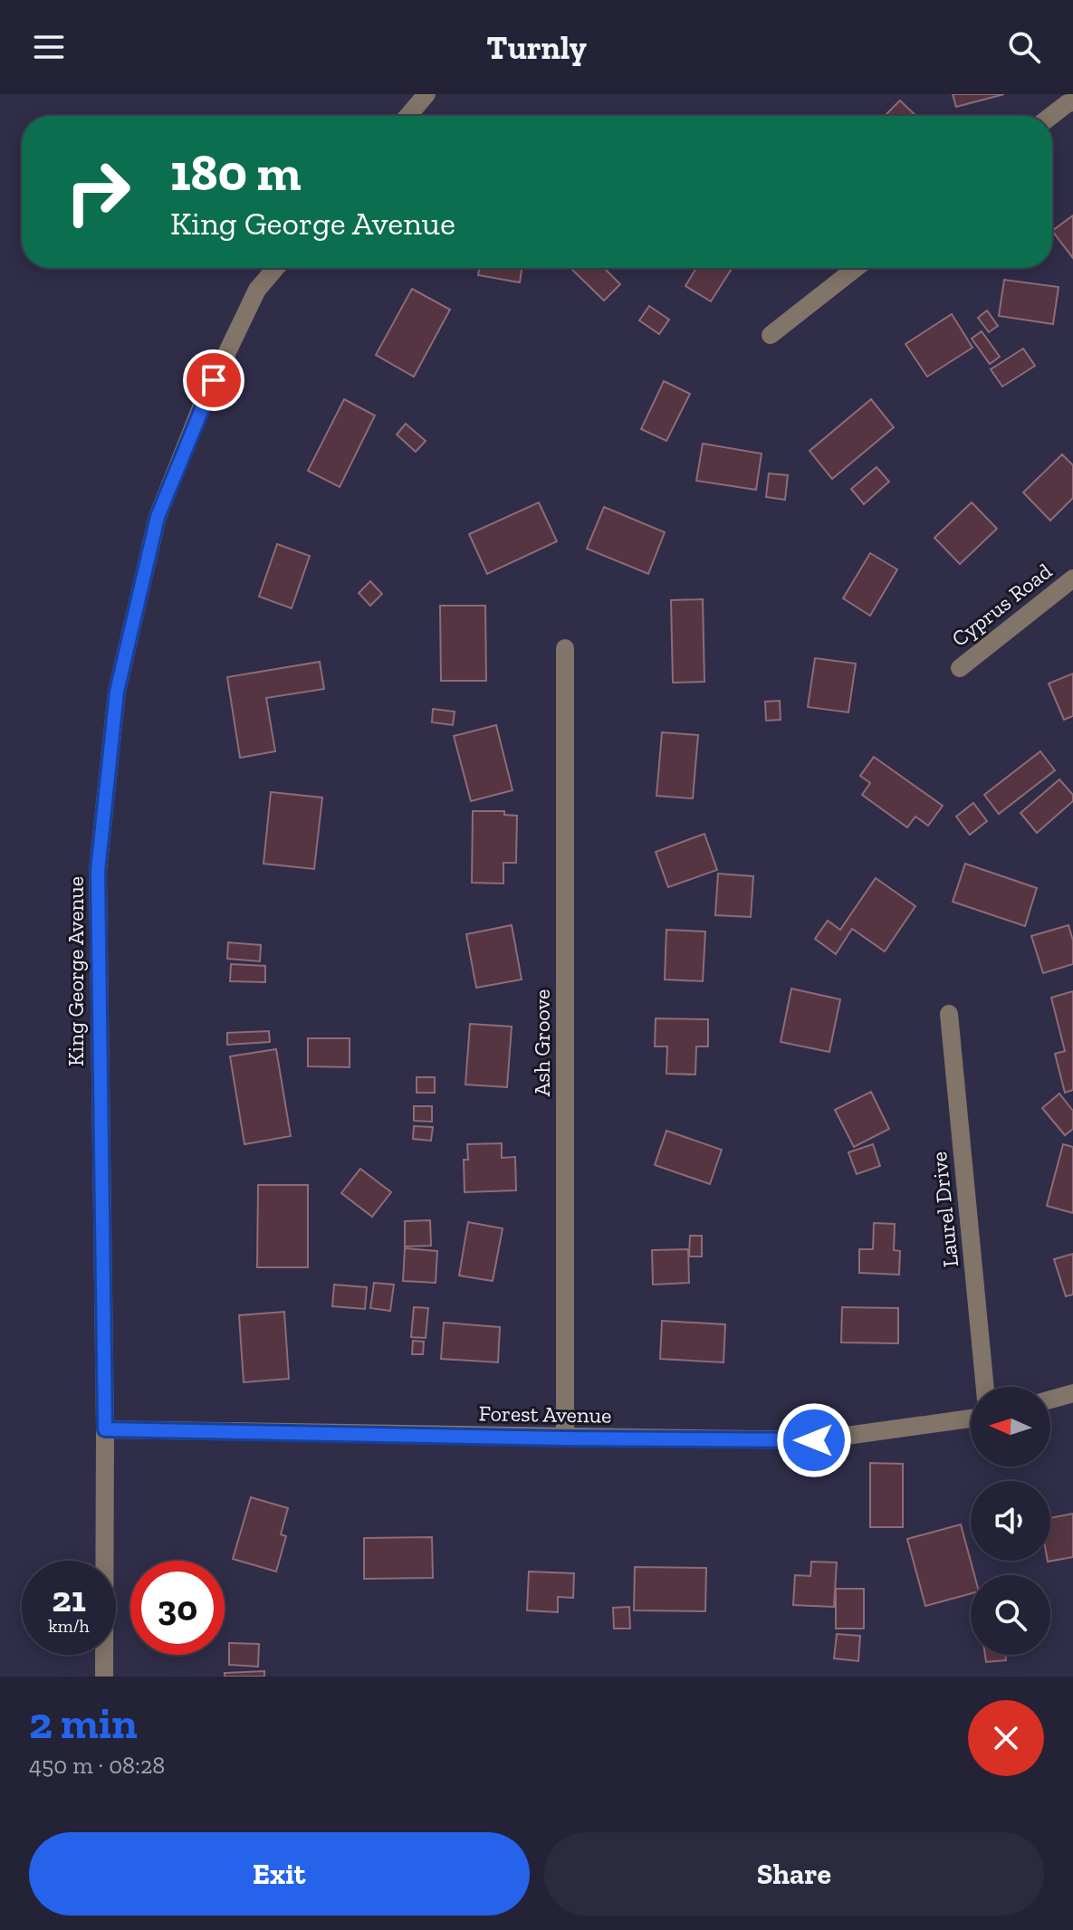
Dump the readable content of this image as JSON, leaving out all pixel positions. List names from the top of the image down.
{
  "streets": {
    "street": [
      "Cyprus Road",
      "King George Avenue",
      "Ash Groove",
      "Laurel Drive",
      "Forest Avenue"
    ]
  },
  "crossings": [
    ["King George Avenue", "Forest Avenue"],
    ["Ash Groove", "Forest Avenue"]
  ],
  "north": "left",
  "page": {
    "header": "Turnly",
    "turn": ["180 m", "King George Avenue"],
    "speed": "21 km/h",
    "limit": "30",
    "heading": ["2 min", "450 m · 08:28"],
    "buttons": ["Exit", "Share"]
  }
}
